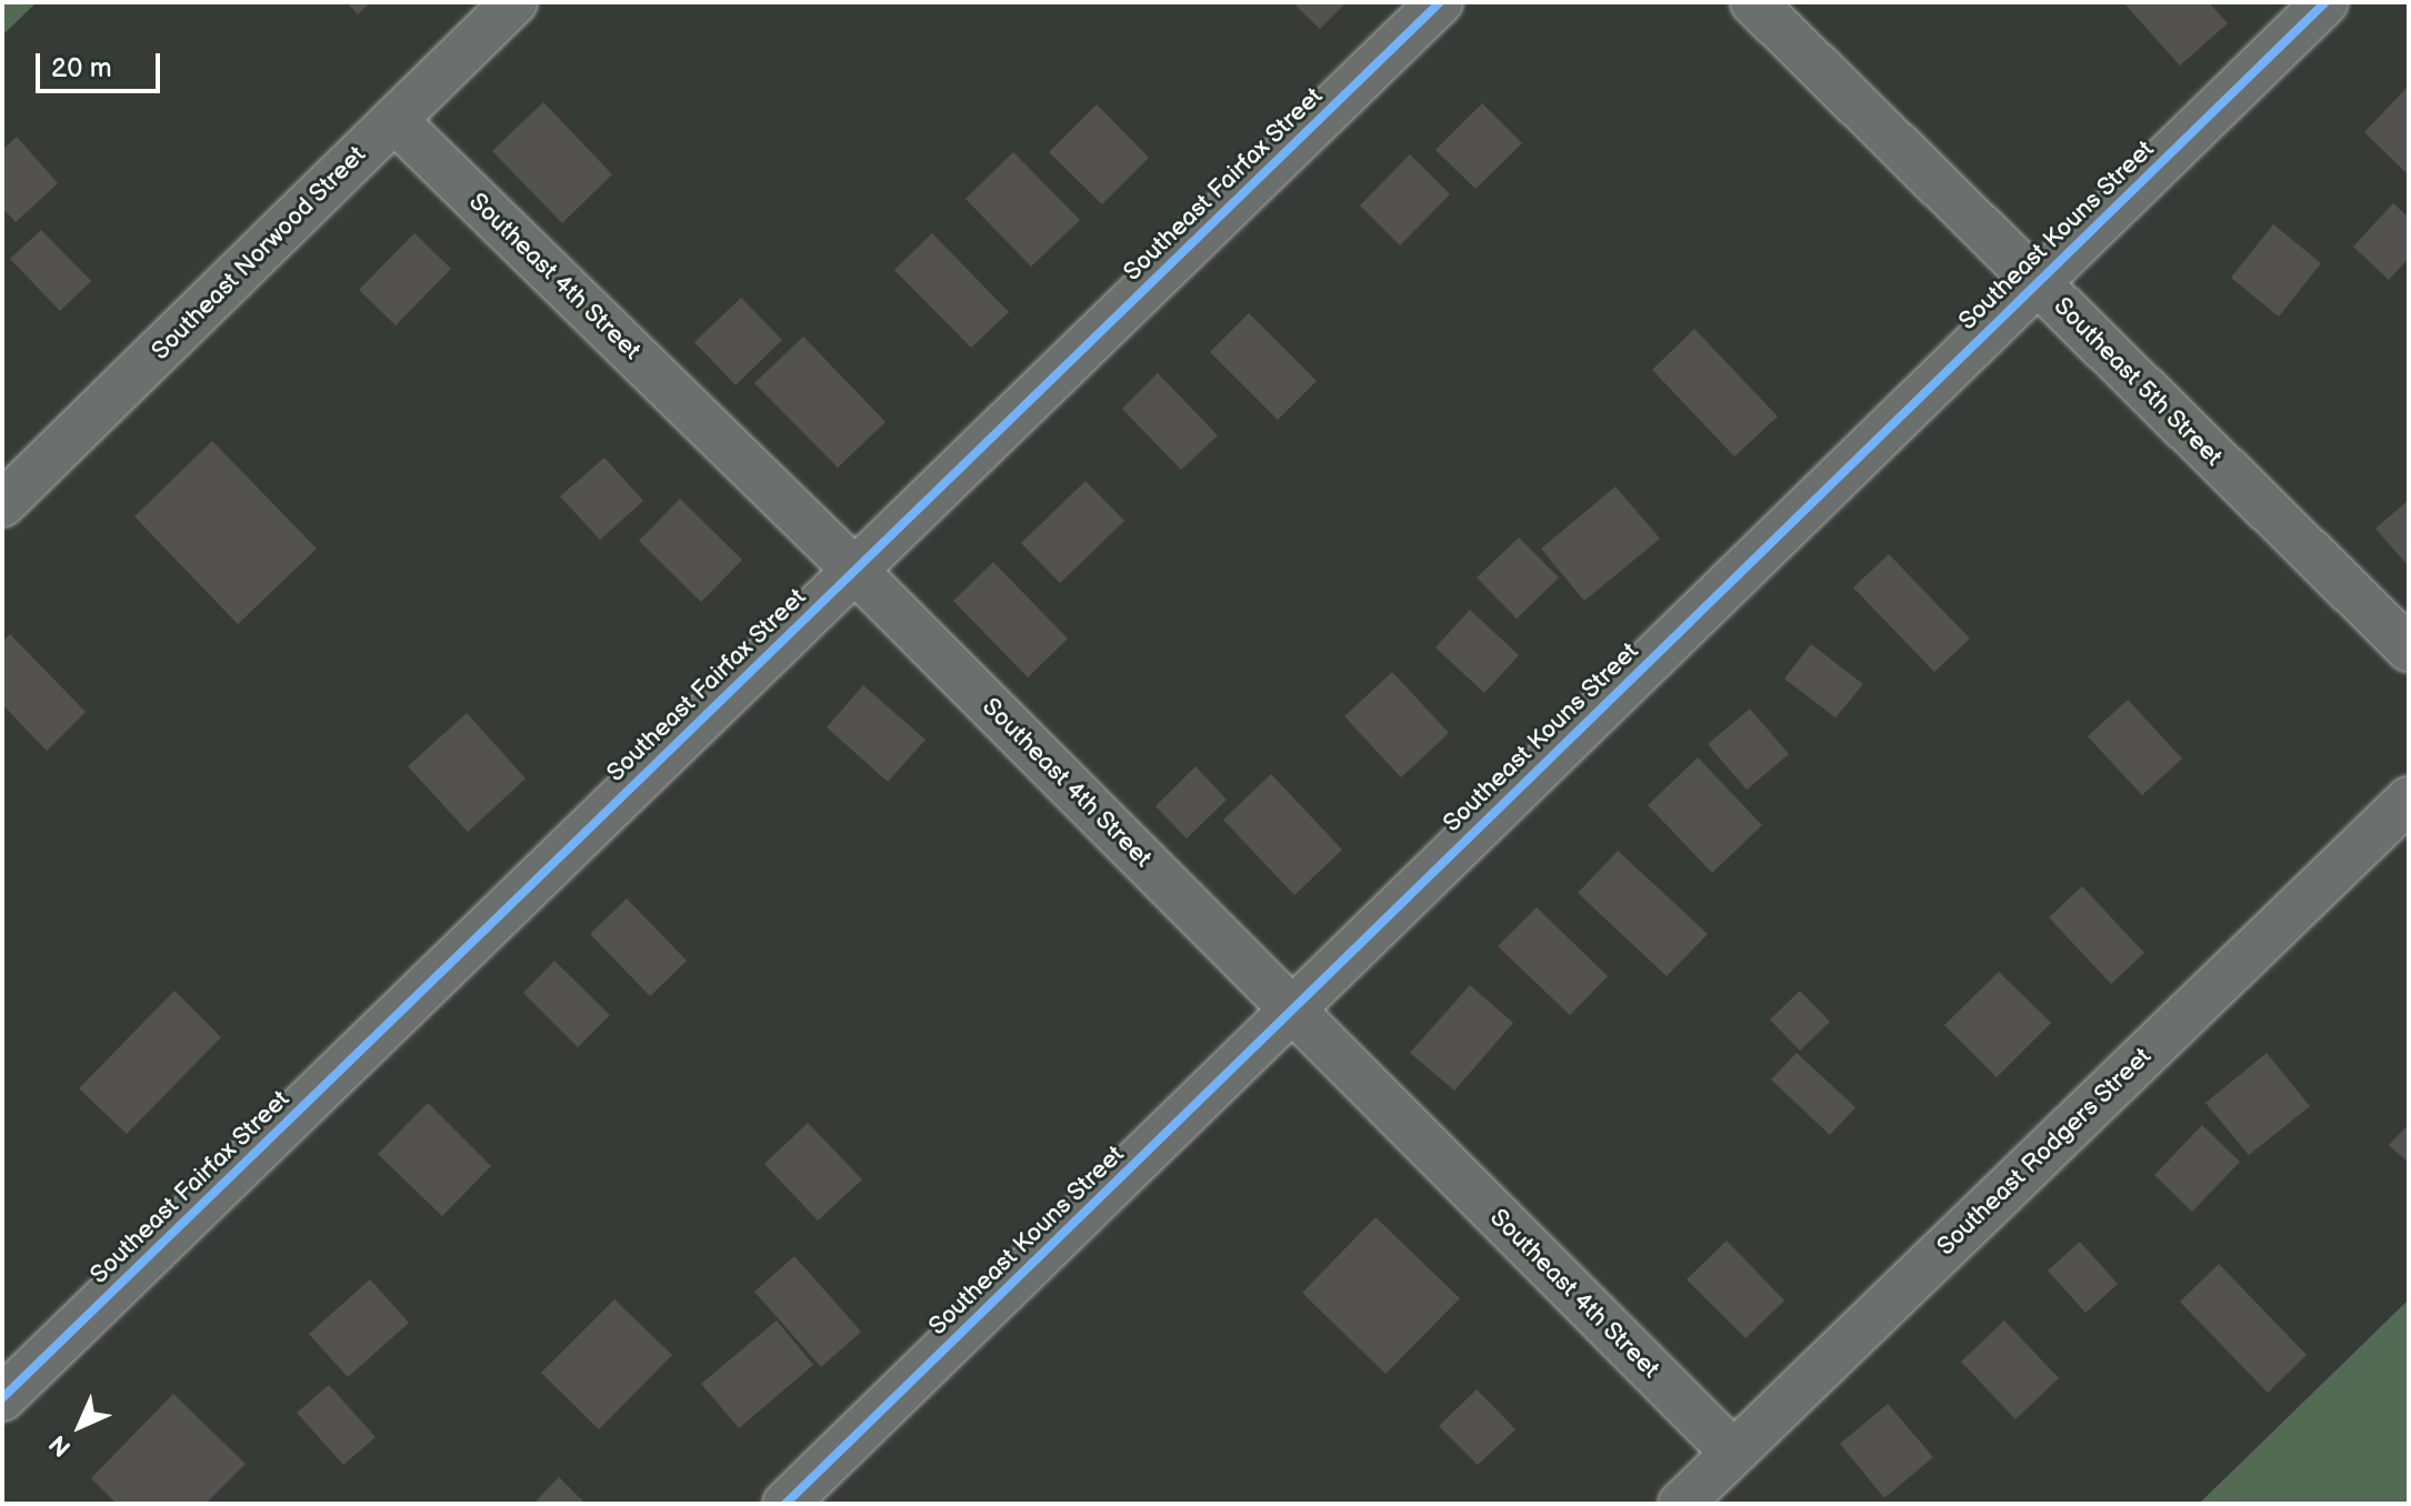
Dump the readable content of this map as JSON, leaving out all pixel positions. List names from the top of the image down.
{
  "streets": {
    "street": [
      "Southeast Fairfax Street",
      "Southeast Kouns Street",
      "Southeast Norwood Street",
      "Southeast 4th Street",
      "Southeast 5th Street",
      "Southeast Rodgers Street"
    ]
  },
  "crossings": [
    ["Southeast Fairfax Street", "Southeast 4th Street"],
    ["Southeast Kouns Street", "Southeast 4th Street"],
    ["Southeast Kouns Street", "Southeast 5th Street"],
    ["Southeast Norwood Street", "Southeast 4th Street"],
    ["Southeast 4th Street", "Southeast Rodgers Street"]
  ],
  "scale_bar": "20 m",
  "north": "bottom left"
}
